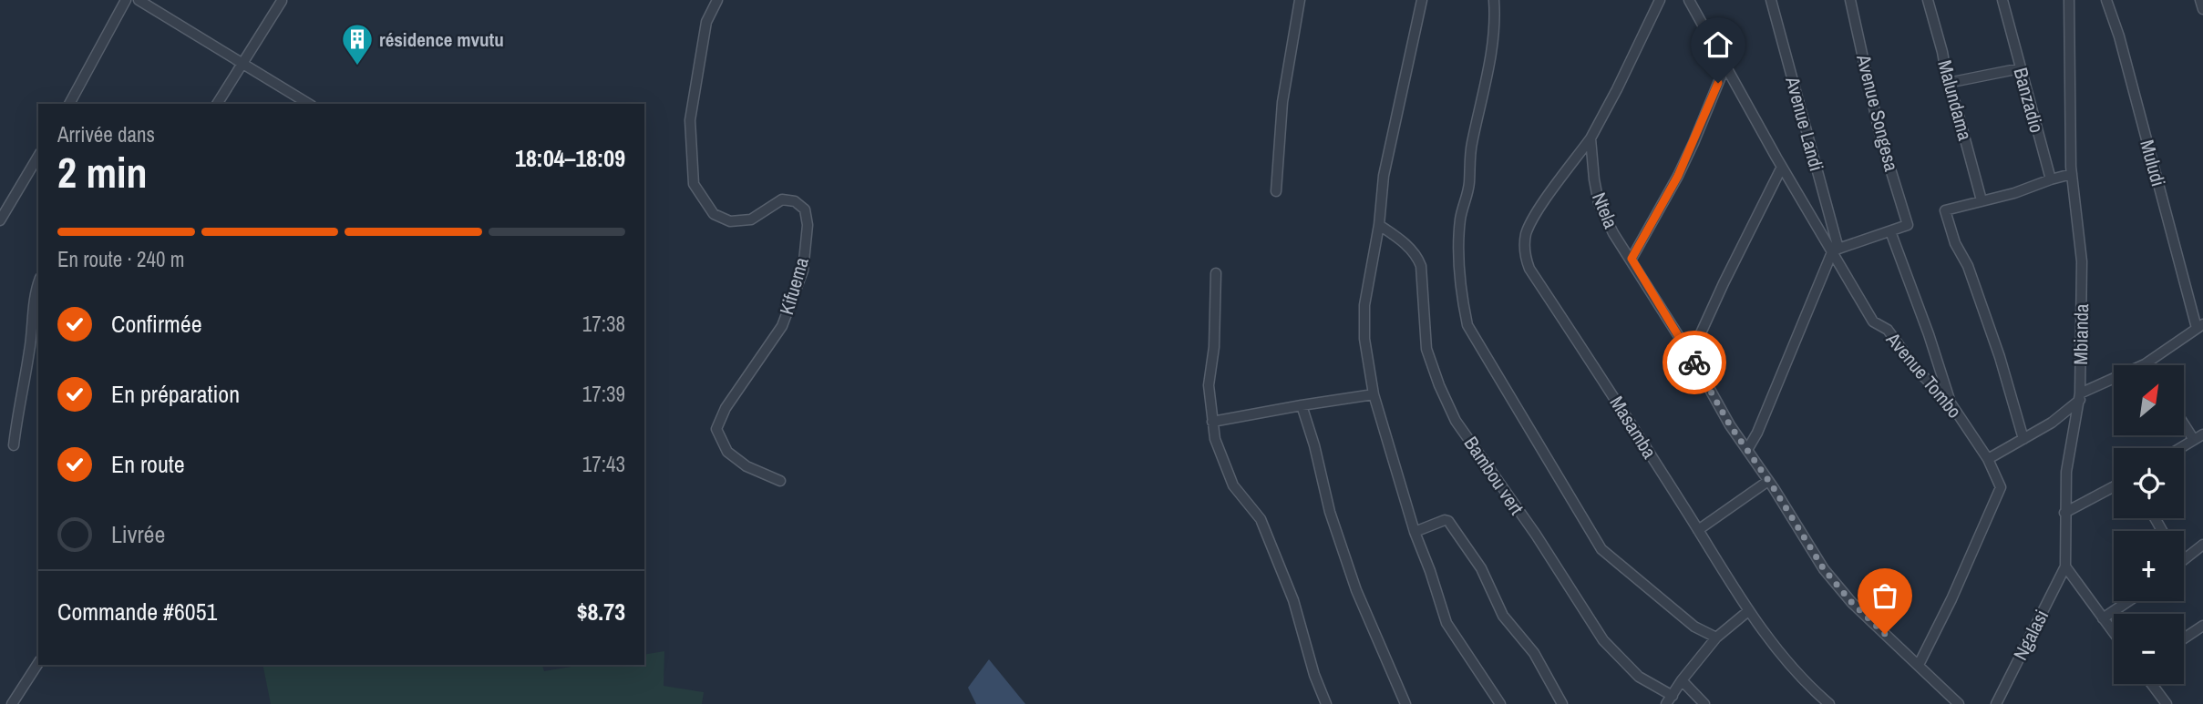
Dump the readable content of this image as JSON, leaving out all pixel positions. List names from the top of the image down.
{
  "streets": {
    "street": [
      "Malundama",
      "Banzadio",
      "Avenue Songesa",
      "Avenue Landi",
      "Muludi",
      "Ntela",
      "Kifuema",
      "Mbianda",
      "Avenue Tombo",
      "Masamba",
      "Bambou vert",
      "Ngalasi"
    ]
  },
  "crossings": [
    ["Avenue Landi", "Avenue Tombo"],
    ["Ntela", "Avenue Tombo"],
    ["Ntela", "Masamba"],
    ["Mbianda", "Ngalasi"]
  ],
  "places": {
    "building": ["résidence mvutu"]
  },
  "north": "top right",
  "page": {
    "heading": ["2 min", "Arrivée dans", "18:04–18:09"],
    "panel": ["Commande #6051", "$8.73"],
    "bar": "En route · 240 m",
    "list": [
      ["Confirmée", "17:38"],
      ["En préparation", "17:39"],
      ["En route", "17:43"],
      "Livrée"
    ],
    "map_buttons": ["+", "−"]
  }
}
